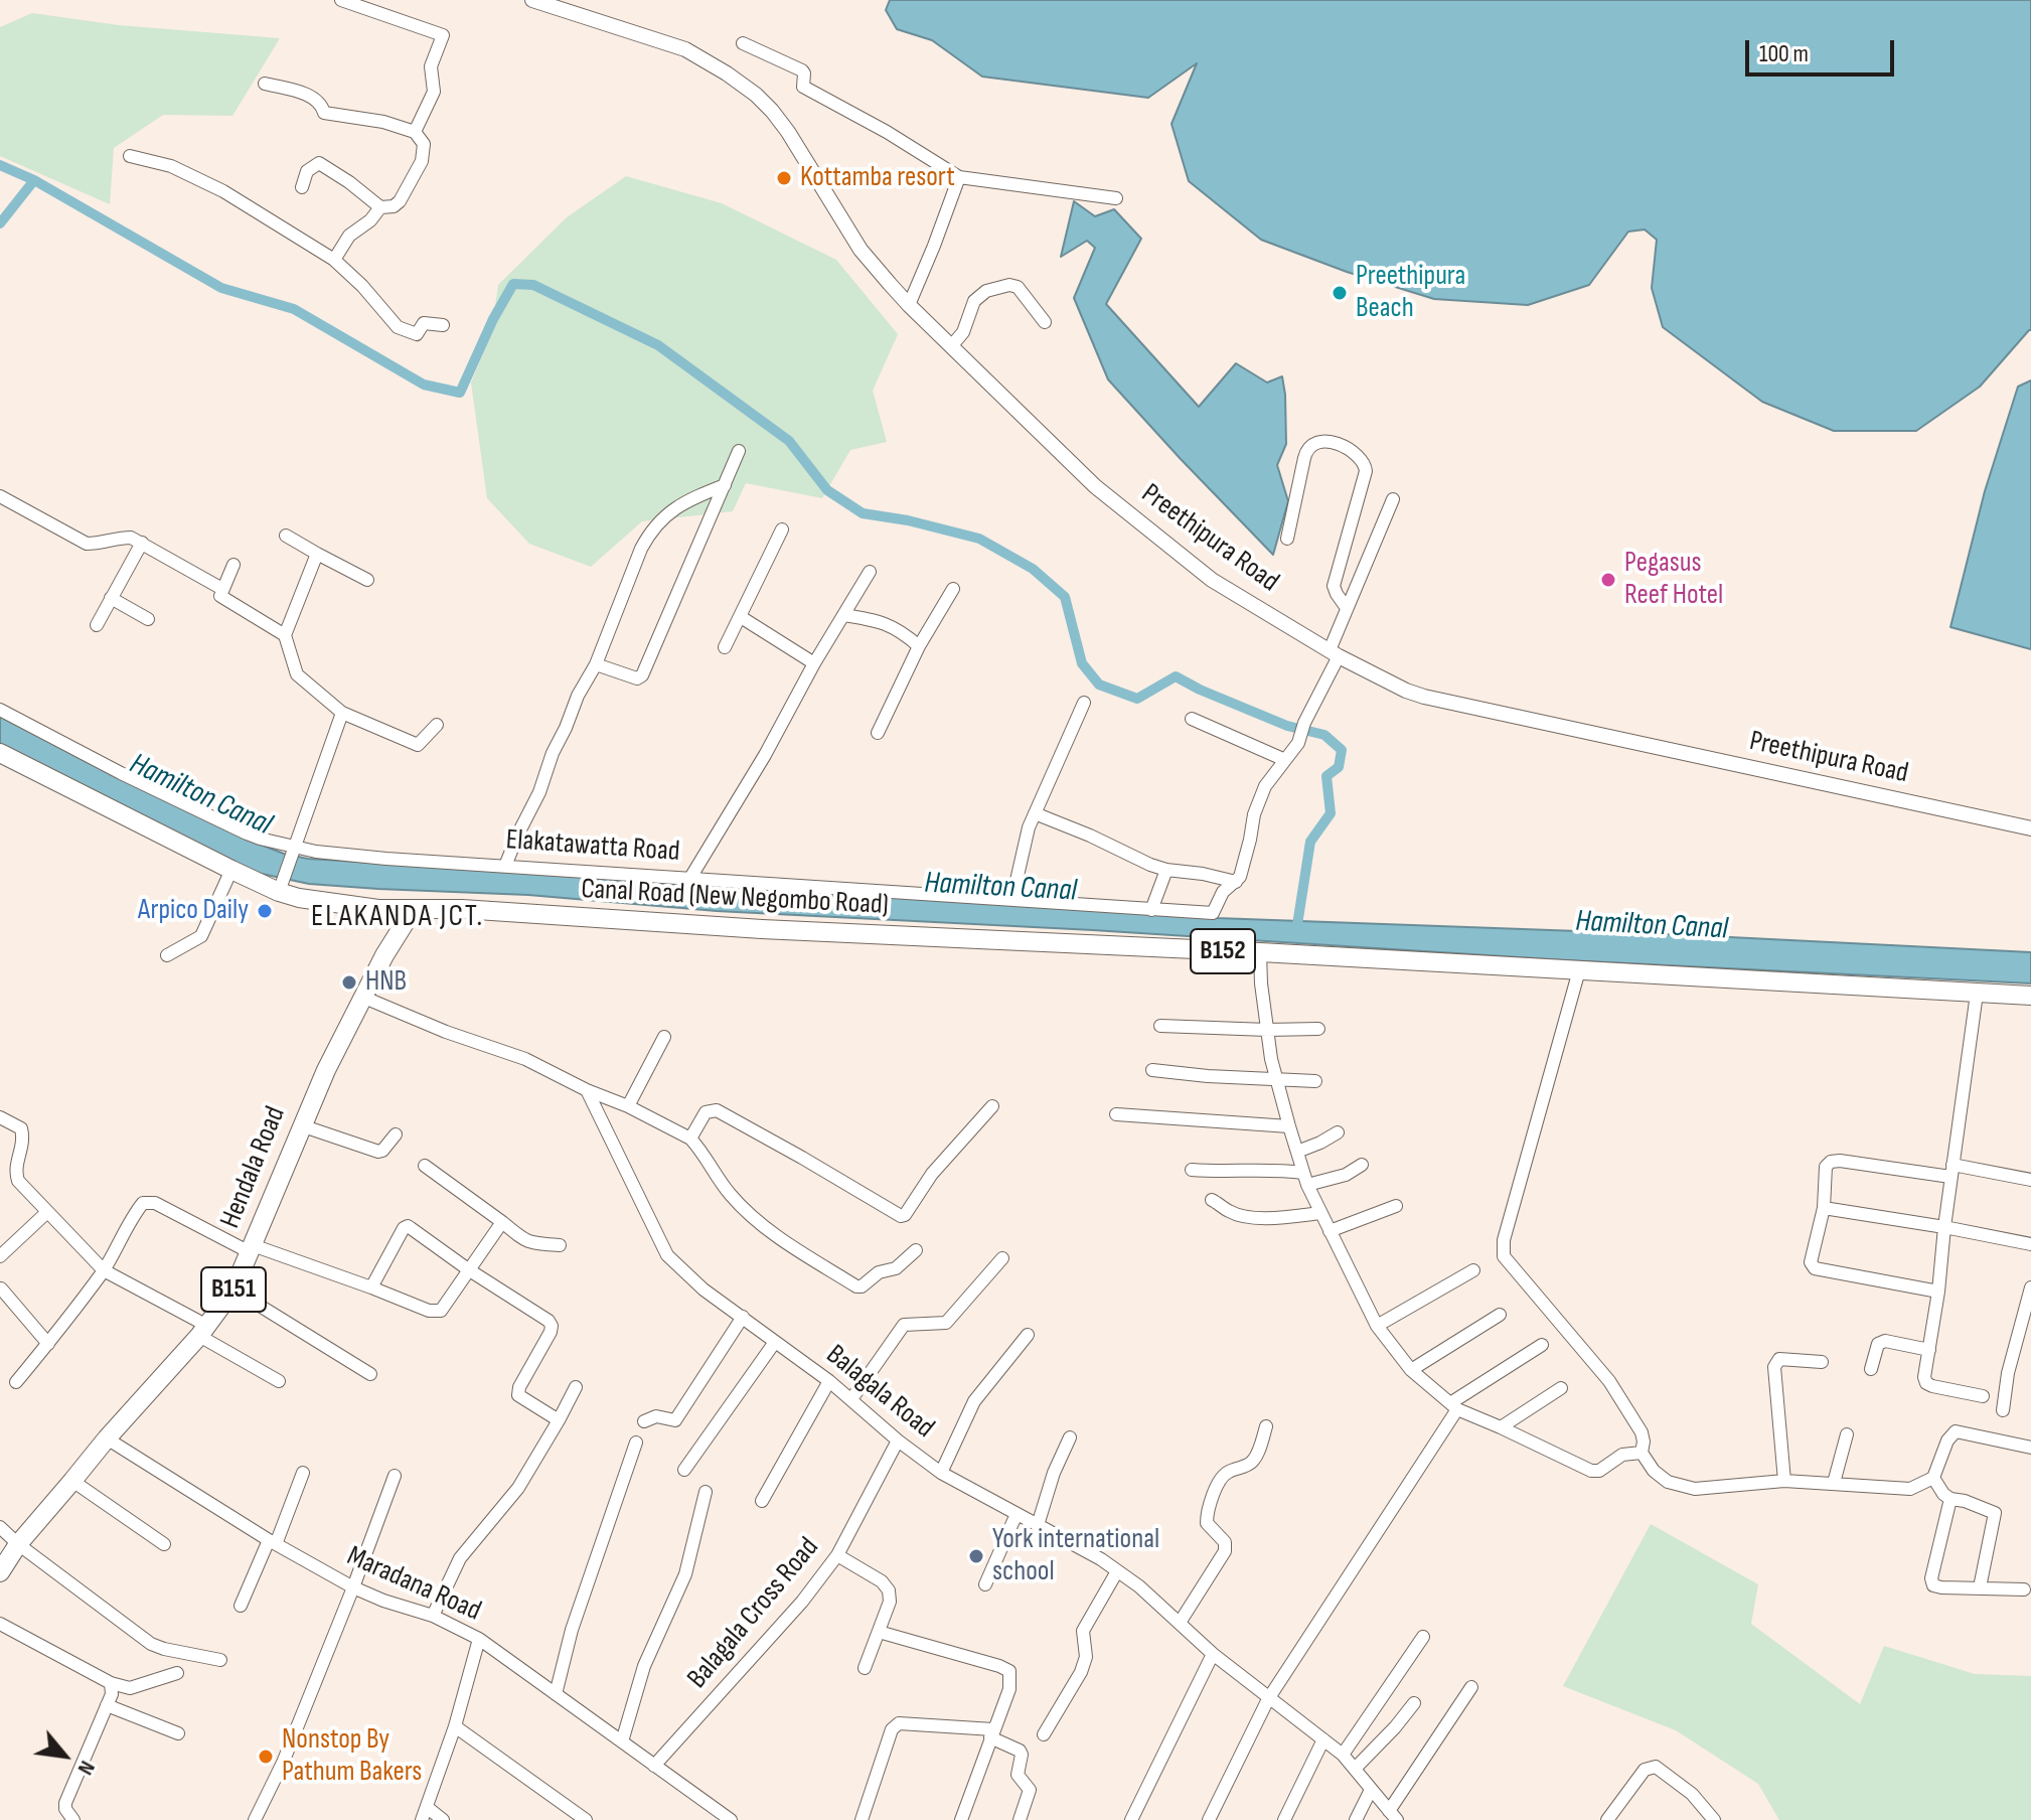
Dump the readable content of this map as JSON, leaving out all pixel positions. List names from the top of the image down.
{
  "streets": {
    "main road": [
      "Canal Road (New Negombo Road)",
      "B152",
      "Hendala Road",
      "B151"
    ],
    "street": [
      "Preethipura Road",
      "Elakatawatta Road",
      "Balagala Road",
      "Maradana Road",
      "Balagala Cross Road"
    ]
  },
  "crossings": [
    ["Canal Road (New Negombo Road)", "Hendala Road"],
    ["Hendala Road", "Maradana Road"],
    ["Balagala Road", "Balagala Cross Road"],
    ["Maradana Road", "Balagala Cross Road"]
  ],
  "districts": ["ELAKANDA JCT."],
  "water": ["Hamilton Canal"],
  "places": [
    "Kottamba resort",
    "Preethipura Beach",
    "Pegasus Reef Hotel",
    "Arpico Daily",
    "HNB",
    "York international school",
    "Nonstop By Pathum Bakers"
  ],
  "scale_bar": "100 m",
  "north": "bottom right"
}
